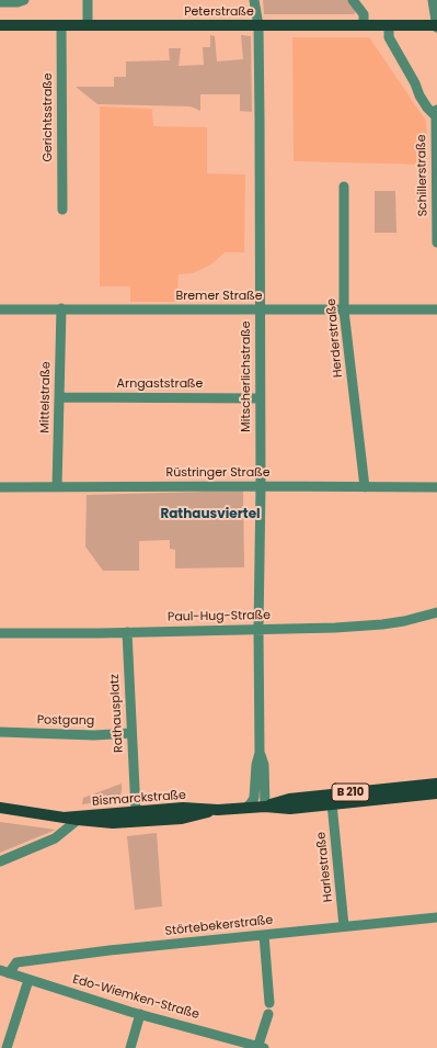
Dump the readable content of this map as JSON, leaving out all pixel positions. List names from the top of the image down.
{
  "streets": {
    "main road": ["Peterstraße", "B 210", "Bismarckstraße"],
    "street": [
      "Gerichtsstraße",
      "Schillerstraße",
      "Bremer Straße",
      "Herderstraße",
      "Mitscherlichstraße",
      "Arngaststraße",
      "Mittelstraße",
      "Rüstringer Straße",
      "Paul-Hug-Straße",
      "Rathausplatz",
      "Postgang",
      "Harlestraße",
      "Störtebekerstraße",
      "Edo-Wiemken-Straße"
    ]
  },
  "crossings": [
    ["Peterstraße", "Gerichtsstraße"],
    ["Peterstraße", "Mitscherlichstraße"],
    ["Bremer Straße", "Herderstraße"],
    ["Bremer Straße", "Mitscherlichstraße"],
    ["Bremer Straße", "Mittelstraße"],
    ["Herderstraße", "Rüstringer Straße"],
    ["Mitscherlichstraße", "Arngaststraße"],
    ["Mitscherlichstraße", "Rüstringer Straße"],
    ["Mitscherlichstraße", "Paul-Hug-Straße"],
    ["Mitscherlichstraße", "Bismarckstraße"],
    ["Arngaststraße", "Mittelstraße"],
    ["Mittelstraße", "Rüstringer Straße"],
    ["Paul-Hug-Straße", "Rathausplatz"],
    ["Rathausplatz", "Postgang"],
    ["Rathausplatz", "Bismarckstraße"],
    ["Bismarckstraße", "Harlestraße"],
    ["Harlestraße", "Störtebekerstraße"],
    ["Störtebekerstraße", "Edo-Wiemken-Straße"]
  ],
  "districts": ["Rathausviertel"]
}
